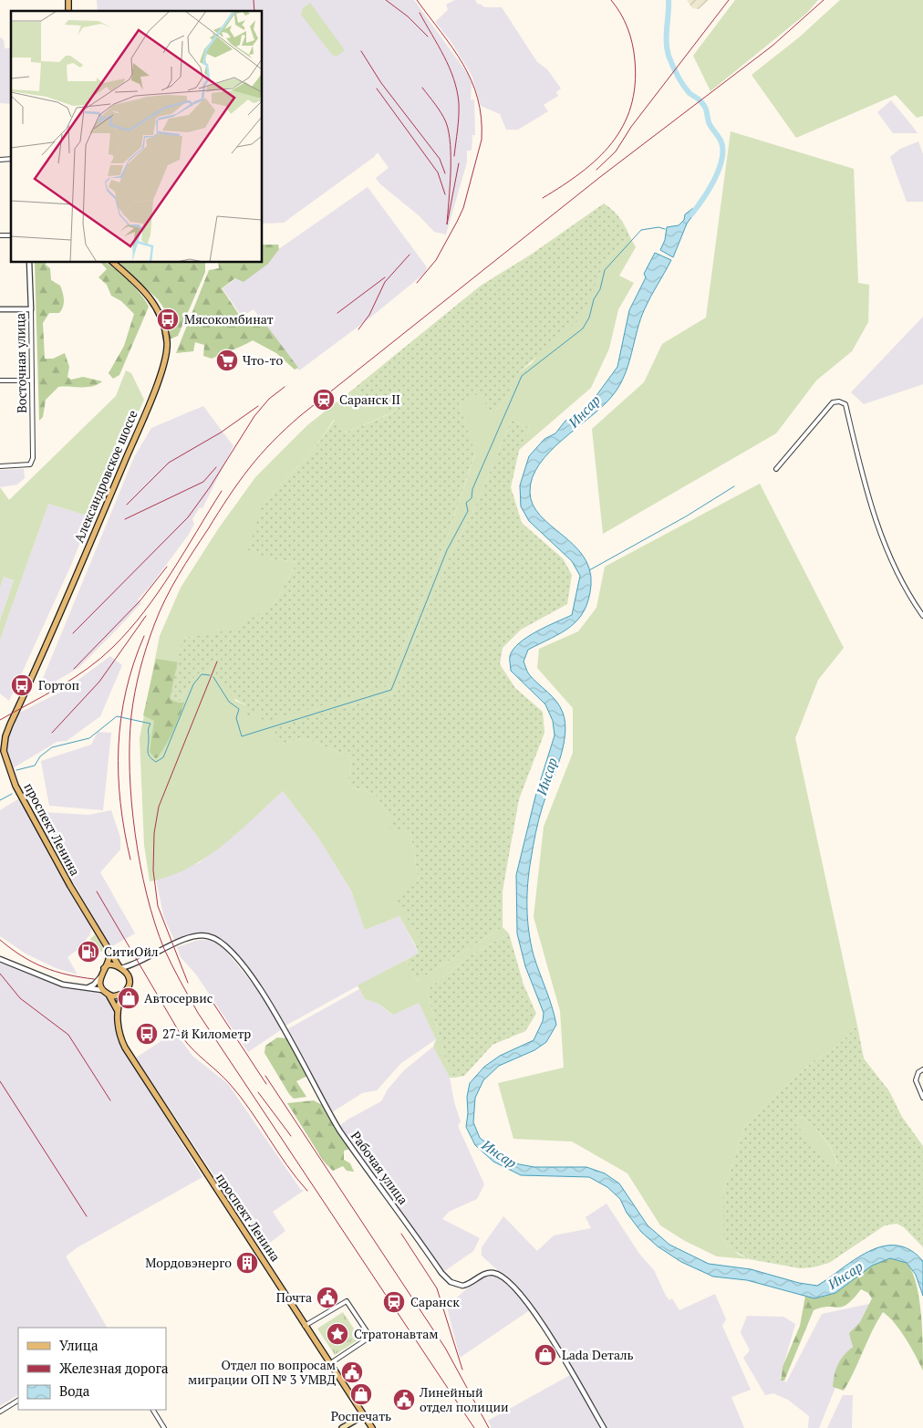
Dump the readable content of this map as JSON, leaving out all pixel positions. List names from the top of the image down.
{
  "streets": {
    "main road": ["Александровское шоссе", "проспект Ленина"],
    "street": ["Восточная улица", "Рабочая улица"]
  },
  "crossings": [
    ["Александровское шоссе", "проспект Ленина"]
  ],
  "water": ["Инсар"],
  "places": {
    "bus stop": ["Мясокомбинат", "Гортоп", "27-й Километр"],
    "supermarket": ["Что-то"],
    "station": ["Саранск II", "Саранск"],
    "fuel station": ["СитиОйл"],
    "shop": ["Автосервис", "Lada Dеталь", "Роспечать"],
    "building": ["Мордовэнерго"],
    "public building": ["Почта", "Отдел по вопросам миграции ОП № 3 УМВД", "Линейный отдел полиции"],
    "place": ["Стратонавтам"]
  },
  "legend": ["Улица", "Железная дорога", "Вода"]
}
